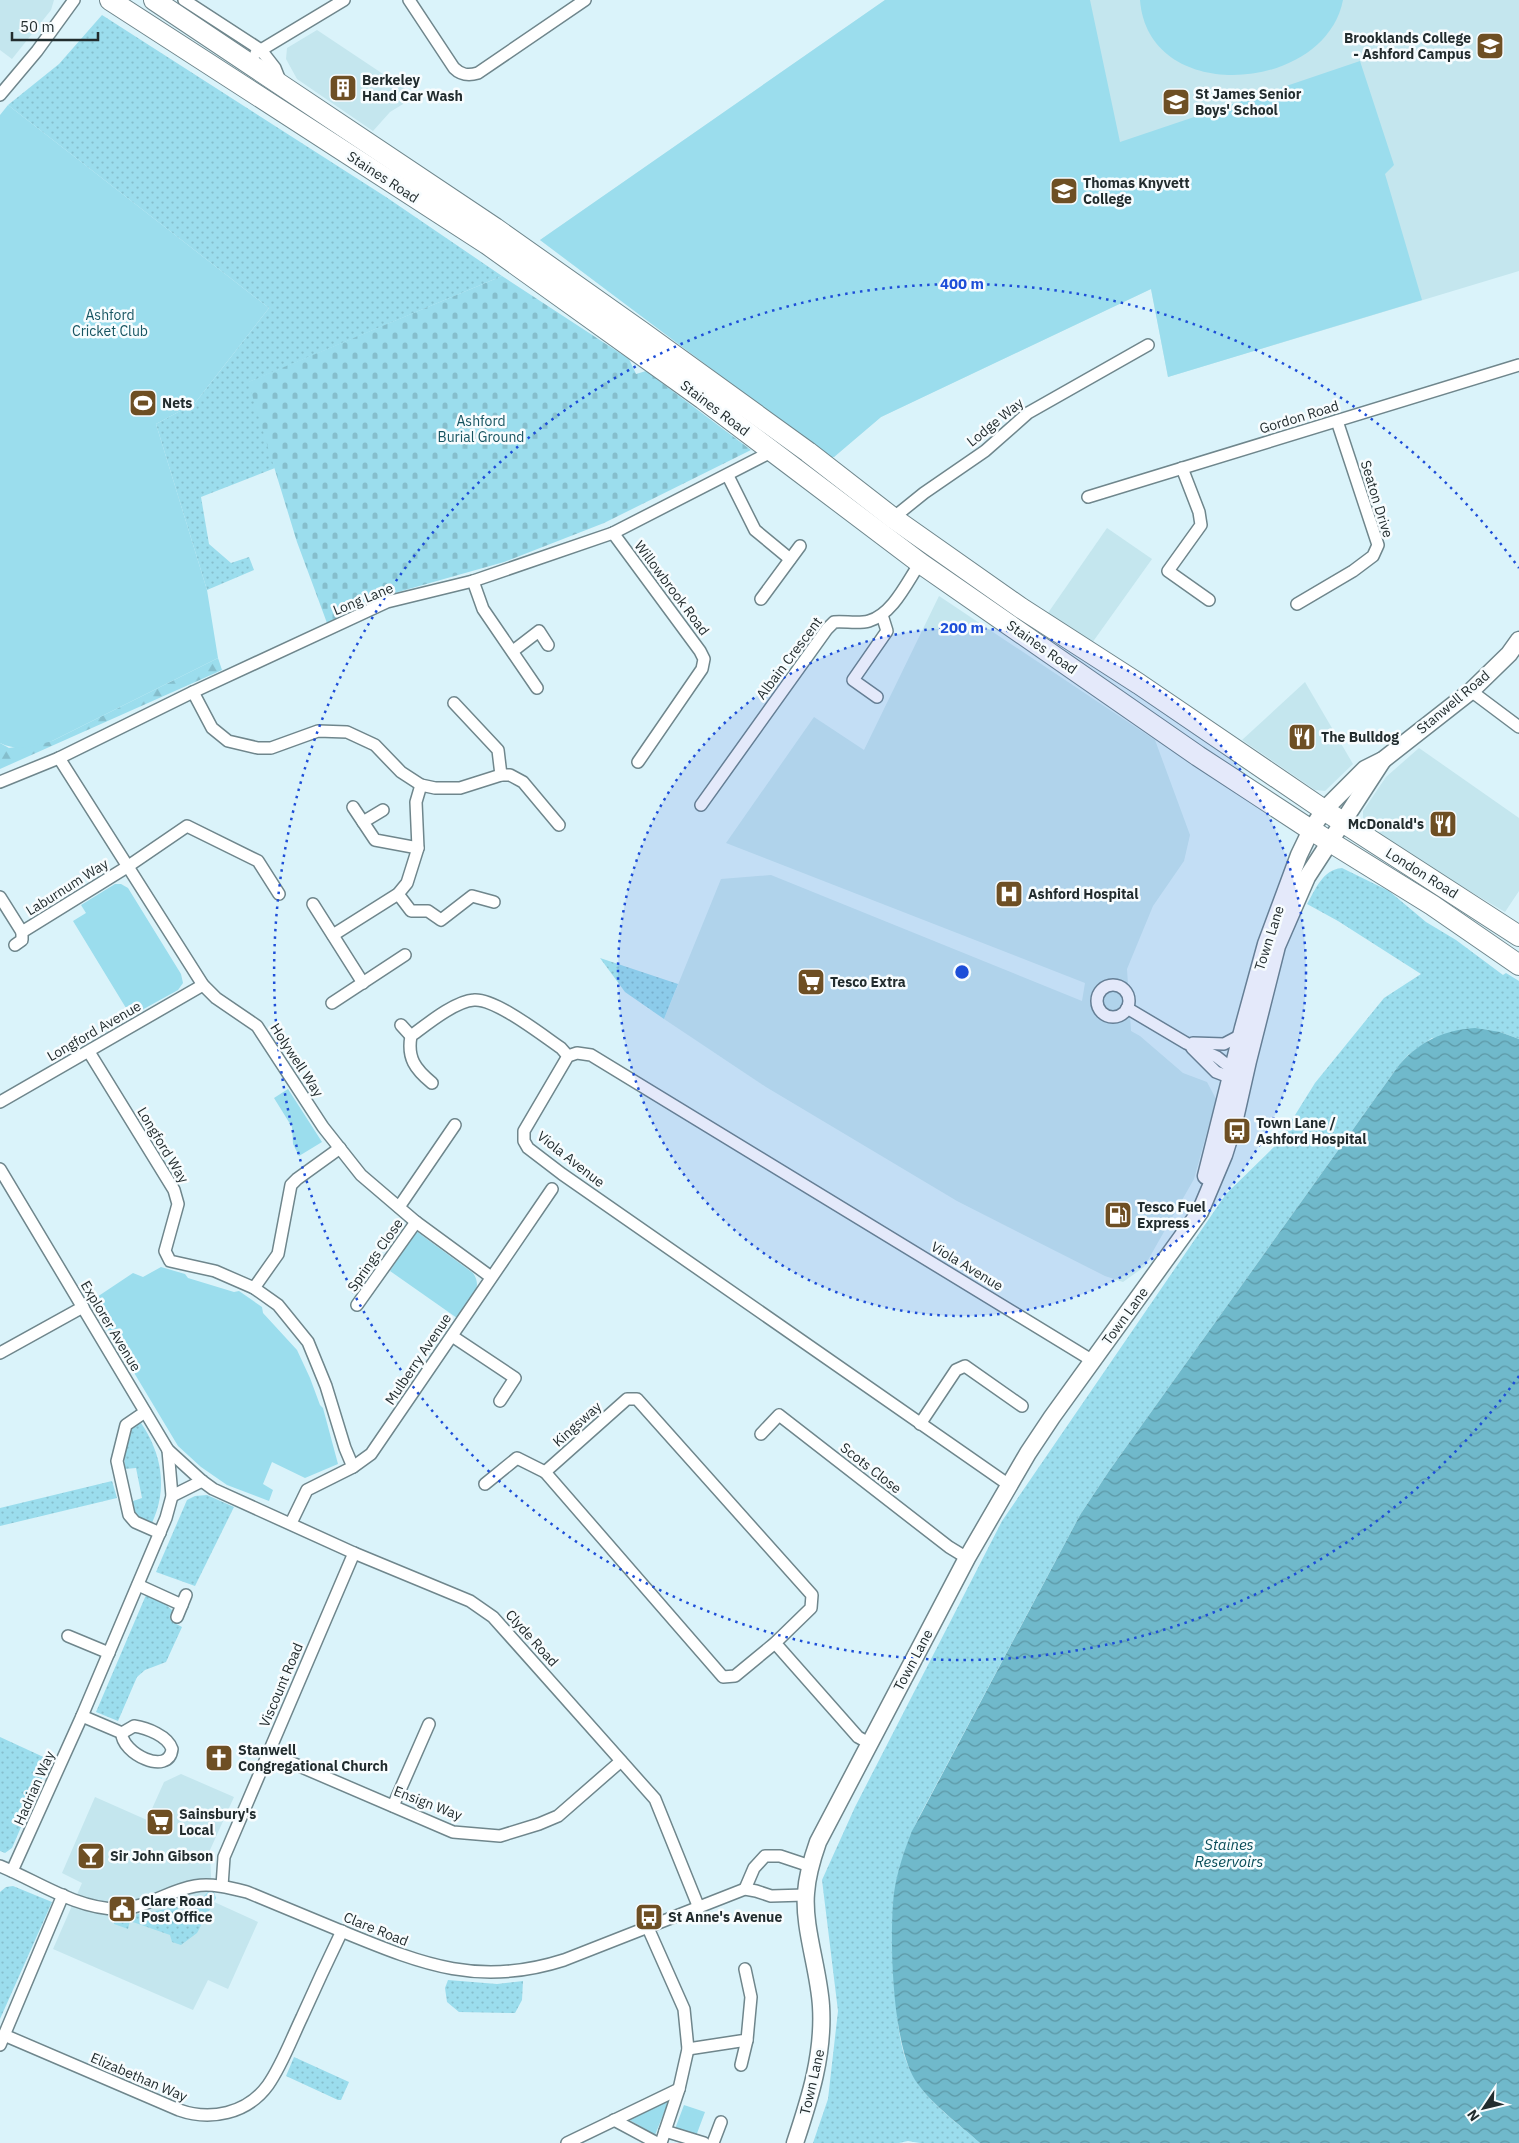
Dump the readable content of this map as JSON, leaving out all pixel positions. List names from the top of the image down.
{
  "streets": {
    "highway": ["Staines Road", "London Road"],
    "main road": ["Stanwell Road", "Town Lane"],
    "street": [
      "Gordon Road",
      "Lodge Way",
      "Seaton Drive",
      "Willowbrook Road",
      "Long Lane",
      "Albain Crescent",
      "Laburnum Way",
      "Longford Avenue",
      "Holywell Way",
      "Longford Way",
      "Viola Avenue",
      "Springs Close",
      "Explorer Avenue",
      "Mulberry Avenue",
      "Kingsway",
      "Scots Close",
      "Clyde Road",
      "Viscount Road",
      "Hadrian Way",
      "Ensign Way",
      "Clare Road",
      "Elizabethan Way"
    ]
  },
  "crossings": [
    ["Staines Road", "Lodge Way"],
    ["Staines Road", "Long Lane"],
    ["Staines Road", "Stanwell Road"],
    ["Staines Road", "London Road"],
    ["Staines Road", "Town Lane"],
    ["Gordon Road", "Seaton Drive"],
    ["Willowbrook Road", "Long Lane"],
    ["Long Lane", "Holywell Way"],
    ["Stanwell Road", "London Road"],
    ["Stanwell Road", "Town Lane"],
    ["London Road", "Town Lane"],
    ["Laburnum Way", "Holywell Way"],
    ["Town Lane", "Viola Avenue"],
    ["Town Lane", "Scots Close"],
    ["Longford Avenue", "Holywell Way"],
    ["Longford Avenue", "Longford Way"],
    ["Holywell Way", "Springs Close"],
    ["Holywell Way", "Mulberry Avenue"],
    ["Longford Way", "Mulberry Avenue"],
    ["Explorer Avenue", "Clyde Road"],
    ["Explorer Avenue", "Hadrian Way"],
    ["Mulberry Avenue", "Clyde Road"],
    ["Clyde Road", "Viscount Road"],
    ["Clyde Road", "Hadrian Way"],
    ["Clyde Road", "Ensign Way"],
    ["Clyde Road", "Clare Road"],
    ["Viscount Road", "Ensign Way"],
    ["Viscount Road", "Clare Road"],
    ["Hadrian Way", "Clare Road"],
    ["Clare Road", "Elizabethan Way"]
  ],
  "water": ["Staines Reservoirs"],
  "parks": ["Ashford Cricket Club", "Ashford Burial Ground"],
  "places": {
    "school or university": ["Brooklands College - Ashford Campus", "St James Senior Boys' School", "Thomas Knyvett College"],
    "building": ["Berkeley Hand Car Wash"],
    "sports": ["Nets"],
    "restaurant": ["The Bulldog", "McDonald's"],
    "hospital": ["Ashford Hospital"],
    "supermarket": ["Tesco Extra", "Sainsbury's Local"],
    "bus stop": ["Town Lane / Ashford Hospital", "St Anne's Avenue"],
    "fuel station": ["Tesco Fuel Express"],
    "church": ["Stanwell Congregational Church"],
    "bar": ["Sir John Gibson"],
    "public building": ["Clare Road Post Office"]
  },
  "scale_bar": "50 m",
  "north": "bottom left",
  "rings": ["400 m", "200 m"]
}
